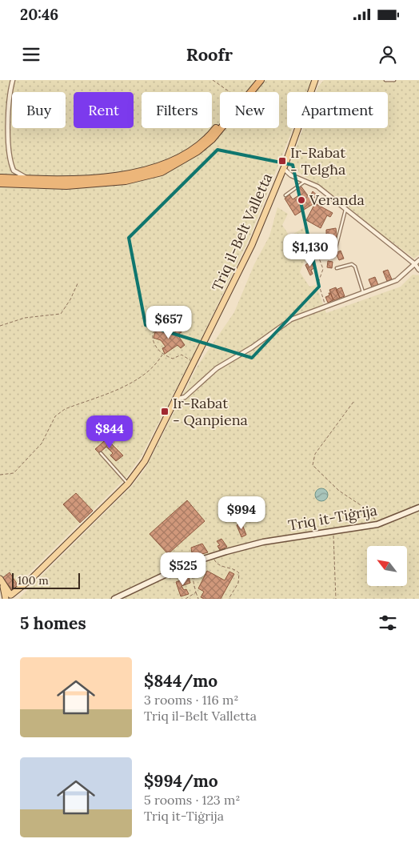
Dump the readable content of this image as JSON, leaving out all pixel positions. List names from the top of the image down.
{
  "streets": {
    "main road": ["Triq il-Belt Valletta", "Triq it-Tiġrija"]
  },
  "places": {
    "transit": ["Ir-Rabat - Telgħa", "Ir-Rabat - Qanpiena"],
    "other": ["Veranda"]
  },
  "scale_bar": "100 m",
  "north": "top left",
  "page": {
    "status": "20:46",
    "header": "Roofr",
    "chip": [
      "Buy",
      "Rent",
      "Filters",
      "New",
      "Apartment"
    ],
    "price": [
      "$1,130",
      "$657",
      "$844",
      "$994",
      "$525"
    ],
    "scale": "100 m",
    "heading": "5 homes",
    "list": [
      {
        "name": "$844/mo",
        "note": "3 rooms · 116 m² · Triq il-Belt Valletta"
      },
      {
        "name": "$994/mo",
        "note": "5 rooms · 123 m² · Triq it-Tiġrija"
      }
    ]
  }
}
